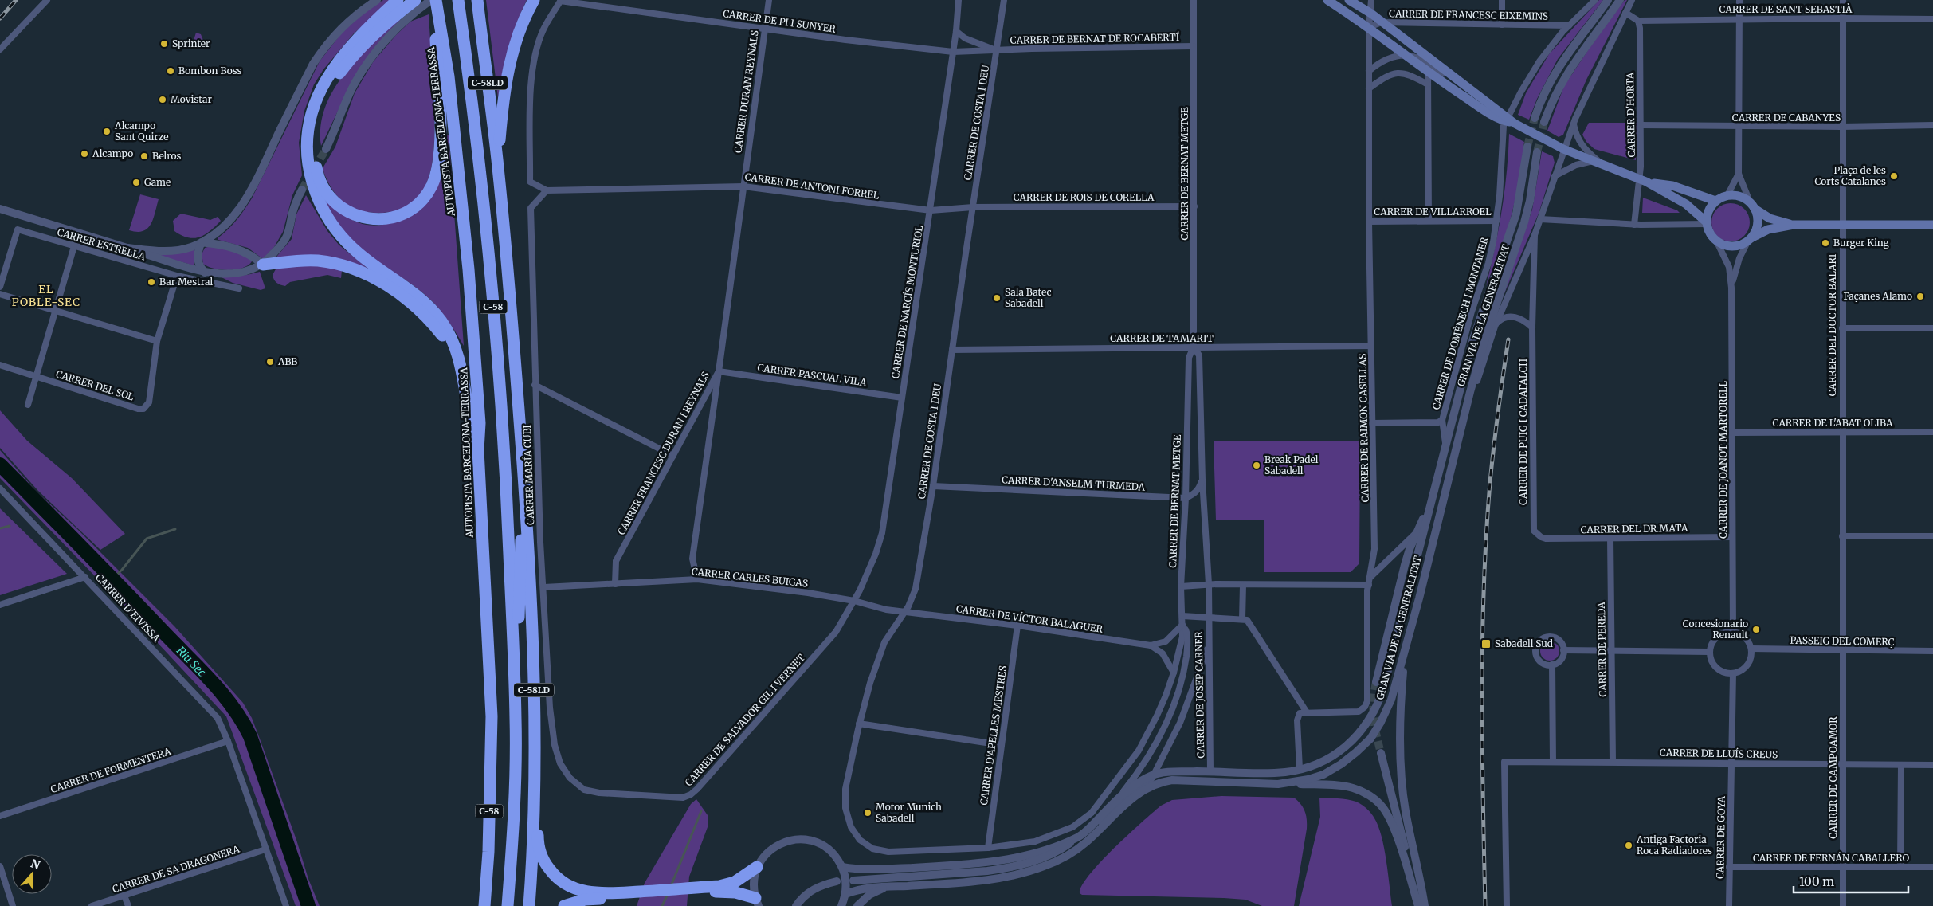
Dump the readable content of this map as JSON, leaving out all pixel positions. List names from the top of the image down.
{
  "streets": {
    "highway": ["C-58LD", "AUTOPISTA BARCELONA-TERRASSA", "C-58"],
    "street": [
      "CARRER DE SANT SEBASTIÀ",
      "CARRER DE FRANCESC EIXEMINS",
      "CARRER DE PI I SUNYER",
      "CARRER DE BERNAT DE ROCABERTÍ",
      "CARRER DURAN REYNALS",
      "CARRER D'HORTA",
      "CARRER DE CABANYES",
      "CARRER DE COSTA I DEU",
      "CARRER DE BERNAT METGE",
      "CARRER DE ANTONI FORREL",
      "CARRER DE ROIS DE CORELLA",
      "CARRER DE VILLARROEL",
      "CARRER ESTRELLA",
      "CARRER DE NARCÍS MONTURIOL",
      "GRAN VIA DE LA GENERALITAT",
      "CARRER DE DOMÈNECH I MONTANER",
      "CARRER DEL DOCTOR BALARI",
      "CARRER DE TAMARIT",
      "CARRER PASCUAL VILA",
      "CARRER DEL SOL",
      "CARRER DE L'ABAT OLIBA",
      "CARRER DE RAIMON CASELLAS",
      "CARRER DE PUIG I CADAFALCH",
      "CARRER FRANCESC DURAN I REYNALS",
      "CARRER DE JOANOT MARTORELL",
      "CARRER MARÍA CUBI",
      "CARRER D'ANSELM TURMEDA",
      "CARRER DEL DR.MATA",
      "CARRER CARLES BUIGAS",
      "CARRER D'EIVISSA",
      "CARRER DE VÍCTOR BALAGUER",
      "PASSEIG DEL COMERÇ",
      "CARRER DE PEREDA",
      "CARRER DE JOSEP CARNER",
      "CARRER DE SALVADOR GIL I VERNET",
      "CARRER D'APELLES MESTRES",
      "CARRER DE LLUÍS CREUS",
      "CARRER DE FORMENTERA",
      "CARRER DE CAMPOAMOR",
      "CARRER DE GOYA",
      "CARRER DE FERNÁN CABALLERO",
      "CARRER DE SA DRAGONERA"
    ]
  },
  "crossings": [
    ["CARRER DE SANT SEBASTIÀ", "CARRER D'HORTA"],
    ["CARRER DE SANT SEBASTIÀ", "CARRER DEL DOCTOR BALARI"],
    ["CARRER DE FRANCESC EIXEMINS", "CARRER DE DOMÈNECH I MONTANER"],
    ["CARRER DE FRANCESC EIXEMINS", "CARRER DE RAIMON CASELLAS"],
    ["CARRER DE PI I SUNYER", "CARRER DE BERNAT DE ROCABERTÍ"],
    ["CARRER DE PI I SUNYER", "CARRER DURAN REYNALS"],
    ["CARRER DE PI I SUNYER", "CARRER DE COSTA I DEU"],
    ["CARRER DE PI I SUNYER", "CARRER DE ANTONI FORREL"],
    ["CARRER DE PI I SUNYER", "CARRER DE NARCÍS MONTURIOL"],
    ["CARRER DE BERNAT DE ROCABERTÍ", "CARRER DE COSTA I DEU"],
    ["CARRER DE BERNAT DE ROCABERTÍ", "CARRER DE BERNAT METGE"],
    ["CARRER DURAN REYNALS", "CARRER DE ANTONI FORREL"],
    ["CARRER DURAN REYNALS", "CARRER FRANCESC DURAN I REYNALS"],
    ["CARRER D'HORTA", "CARRER DE CABANYES"],
    ["CARRER DE CABANYES", "CARRER DEL DOCTOR BALARI"],
    ["CARRER DE COSTA I DEU", "CARRER DE BERNAT METGE"],
    ["CARRER DE COSTA I DEU", "CARRER DE ANTONI FORREL"],
    ["CARRER DE COSTA I DEU", "CARRER DE ROIS DE CORELLA"],
    ["CARRER DE COSTA I DEU", "CARRER DE TAMARIT"],
    ["CARRER DE COSTA I DEU", "CARRER D'ANSELM TURMEDA"],
    ["CARRER DE COSTA I DEU", "CARRER CARLES BUIGAS"],
    ["CARRER DE COSTA I DEU", "CARRER DE VÍCTOR BALAGUER"],
    ["CARRER DE BERNAT METGE", "CARRER DE ROIS DE CORELLA"],
    ["CARRER DE BERNAT METGE", "GRAN VIA DE LA GENERALITAT"],
    ["CARRER DE BERNAT METGE", "CARRER DE TAMARIT"],
    ["CARRER DE BERNAT METGE", "CARRER D'ANSELM TURMEDA"],
    ["CARRER DE BERNAT METGE", "CARRER DE JOSEP CARNER"],
    ["CARRER DE BERNAT METGE", "CARRER D'APELLES MESTRES"],
    ["CARRER DE ANTONI FORREL", "CARRER DE ROIS DE CORELLA"],
    ["CARRER DE ANTONI FORREL", "CARRER DE NARCÍS MONTURIOL"],
    ["CARRER DE ANTONI FORREL", "CARRER FRANCESC DURAN I REYNALS"],
    ["CARRER DE ANTONI FORREL", "CARRER MARÍA CUBI"],
    ["CARRER DE VILLARROEL", "CARRER DE DOMÈNECH I MONTANER"],
    ["CARRER DE VILLARROEL", "CARRER DE RAIMON CASELLAS"],
    ["CARRER ESTRELLA", "CARRER DEL SOL"],
    ["CARRER DE NARCÍS MONTURIOL", "CARRER PASCUAL VILA"],
    ["CARRER DE NARCÍS MONTURIOL", "CARRER CARLES BUIGAS"],
    ["CARRER DE NARCÍS MONTURIOL", "CARRER DE SALVADOR GIL I VERNET"],
    ["GRAN VIA DE LA GENERALITAT", "CARRER DE DOMÈNECH I MONTANER"],
    ["GRAN VIA DE LA GENERALITAT", "CARRER DE PUIG I CADAFALCH"],
    ["GRAN VIA DE LA GENERALITAT", "CARRER DE JOSEP CARNER"],
    ["CARRER DE DOMÈNECH I MONTANER", "CARRER DE RAIMON CASELLAS"],
    ["CARRER DEL DOCTOR BALARI", "CARRER DE L'ABAT OLIBA"],
    ["CARRER DEL DOCTOR BALARI", "PASSEIG DEL COMERÇ"],
    ["CARRER DEL DOCTOR BALARI", "CARRER DE CAMPOAMOR"],
    ["CARRER DE TAMARIT", "CARRER DE RAIMON CASELLAS"],
    ["CARRER PASCUAL VILA", "CARRER FRANCESC DURAN I REYNALS"],
    ["CARRER DE L'ABAT OLIBA", "CARRER DE JOANOT MARTORELL"],
    ["CARRER DE PUIG I CADAFALCH", "CARRER DEL DR.MATA"],
    ["CARRER FRANCESC DURAN I REYNALS", "CARRER CARLES BUIGAS"],
    ["CARRER DE JOANOT MARTORELL", "CARRER DEL DR.MATA"],
    ["CARRER DE JOANOT MARTORELL", "PASSEIG DEL COMERÇ"],
    ["CARRER DE JOANOT MARTORELL", "CARRER DE GOYA"],
    ["CARRER MARÍA CUBI", "CARRER CARLES BUIGAS"],
    ["CARRER MARÍA CUBI", "CARRER DE SALVADOR GIL I VERNET"],
    ["CARRER DEL DR.MATA", "CARRER DE PEREDA"],
    ["CARRER CARLES BUIGAS", "CARRER DE VÍCTOR BALAGUER"],
    ["CARRER CARLES BUIGAS", "CARRER DE SALVADOR GIL I VERNET"],
    ["CARRER D'EIVISSA", "CARRER DE FORMENTERA"],
    ["CARRER D'EIVISSA", "CARRER DE SA DRAGONERA"],
    ["CARRER DE VÍCTOR BALAGUER", "CARRER D'APELLES MESTRES"],
    ["PASSEIG DEL COMERÇ", "CARRER DE CAMPOAMOR"],
    ["PASSEIG DEL COMERÇ", "CARRER DE GOYA"],
    ["CARRER DE PEREDA", "CARRER DE LLUÍS CREUS"],
    ["CARRER DE LLUÍS CREUS", "CARRER DE CAMPOAMOR"],
    ["CARRER DE LLUÍS CREUS", "CARRER DE GOYA"],
    ["CARRER DE CAMPOAMOR", "CARRER DE FERNÁN CABALLERO"],
    ["CARRER DE GOYA", "CARRER DE FERNÁN CABALLERO"]
  ],
  "districts": ["EL POBLE-SEC"],
  "water": ["Riu Sec"],
  "places": {
    "other": [
      "Sprinter",
      "Bombon Boss",
      "Movistar",
      "Alcampo Sant Quirze",
      "Alcampo",
      "Belros",
      "Plaça de les Corts Catalanes",
      "Game",
      "Burger King",
      "Bar Mestral",
      "Façanes Alamo",
      "Sala Batec Sabadell",
      "ABB",
      "Break Padel Sabadell",
      "Concesionario Renault",
      "Motor Munich Sabadell",
      "Antiga Factoria Roca Radiadores"
    ],
    "transit": ["Sabadell Sud"]
  },
  "scale_bar": "100 m",
  "north": "top"
}
